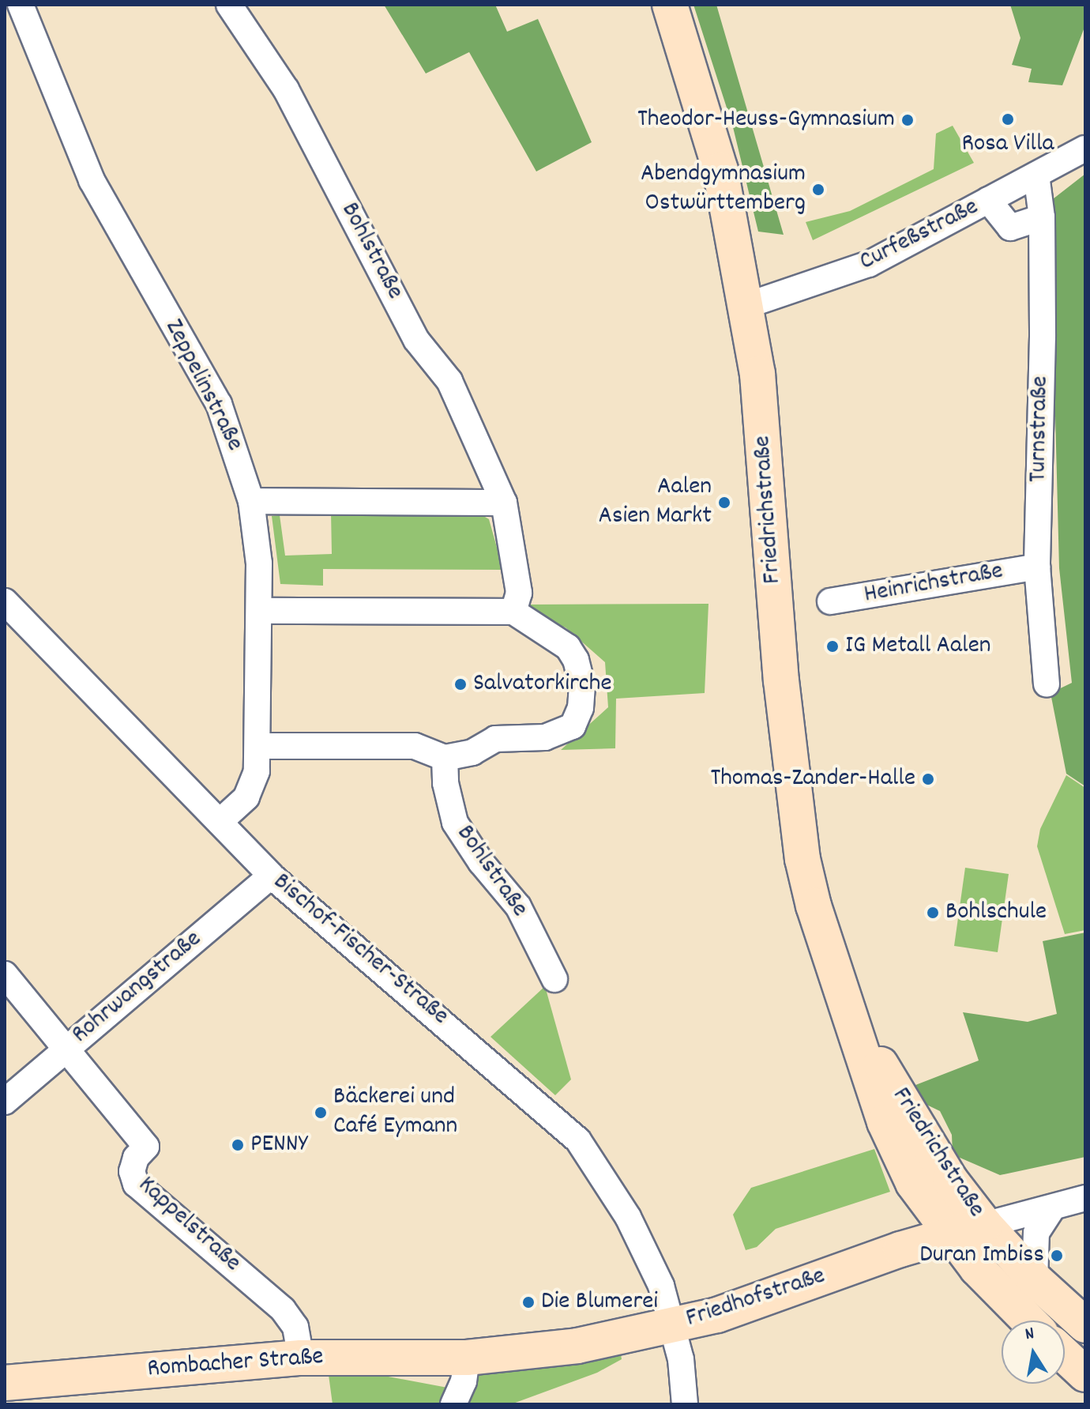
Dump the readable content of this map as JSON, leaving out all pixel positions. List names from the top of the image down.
{
  "streets": {
    "main road": ["Friedrichstraße", "Friedhofstraße", "Rombacher Straße"],
    "street": [
      "Curfeßstraße",
      "Bohlstraße",
      "Zeppelinstraße",
      "Turnstraße",
      "Heinrichstraße",
      "Bischof-Fischer-Straße",
      "Rohrwangstraße",
      "Kappelstraße"
    ]
  },
  "crossings": [
    ["Curfeßstraße", "Turnstraße"],
    ["Curfeßstraße", "Friedrichstraße"],
    ["Zeppelinstraße", "Bischof-Fischer-Straße"],
    ["Turnstraße", "Heinrichstraße"],
    ["Friedrichstraße", "Friedhofstraße"],
    ["Bischof-Fischer-Straße", "Rohrwangstraße"],
    ["Bischof-Fischer-Straße", "Friedhofstraße"],
    ["Rohrwangstraße", "Kappelstraße"],
    ["Kappelstraße", "Rombacher Straße"],
    ["Friedhofstraße", "Rombacher Straße"]
  ],
  "places": [
    "Rosa Villa",
    "Theodor-Heuss-Gymnasium",
    "Abendgymnasium Ostwürttemberg",
    "Aalen Asien Markt",
    "IG Metall Aalen",
    "Salvatorkirche",
    "Thomas-Zander-Halle",
    "Bohlschule",
    "Bäckerei und Café Eymann",
    "PENNY",
    "Duran Imbiss",
    "Die Blumerei"
  ],
  "north": "top"
}
